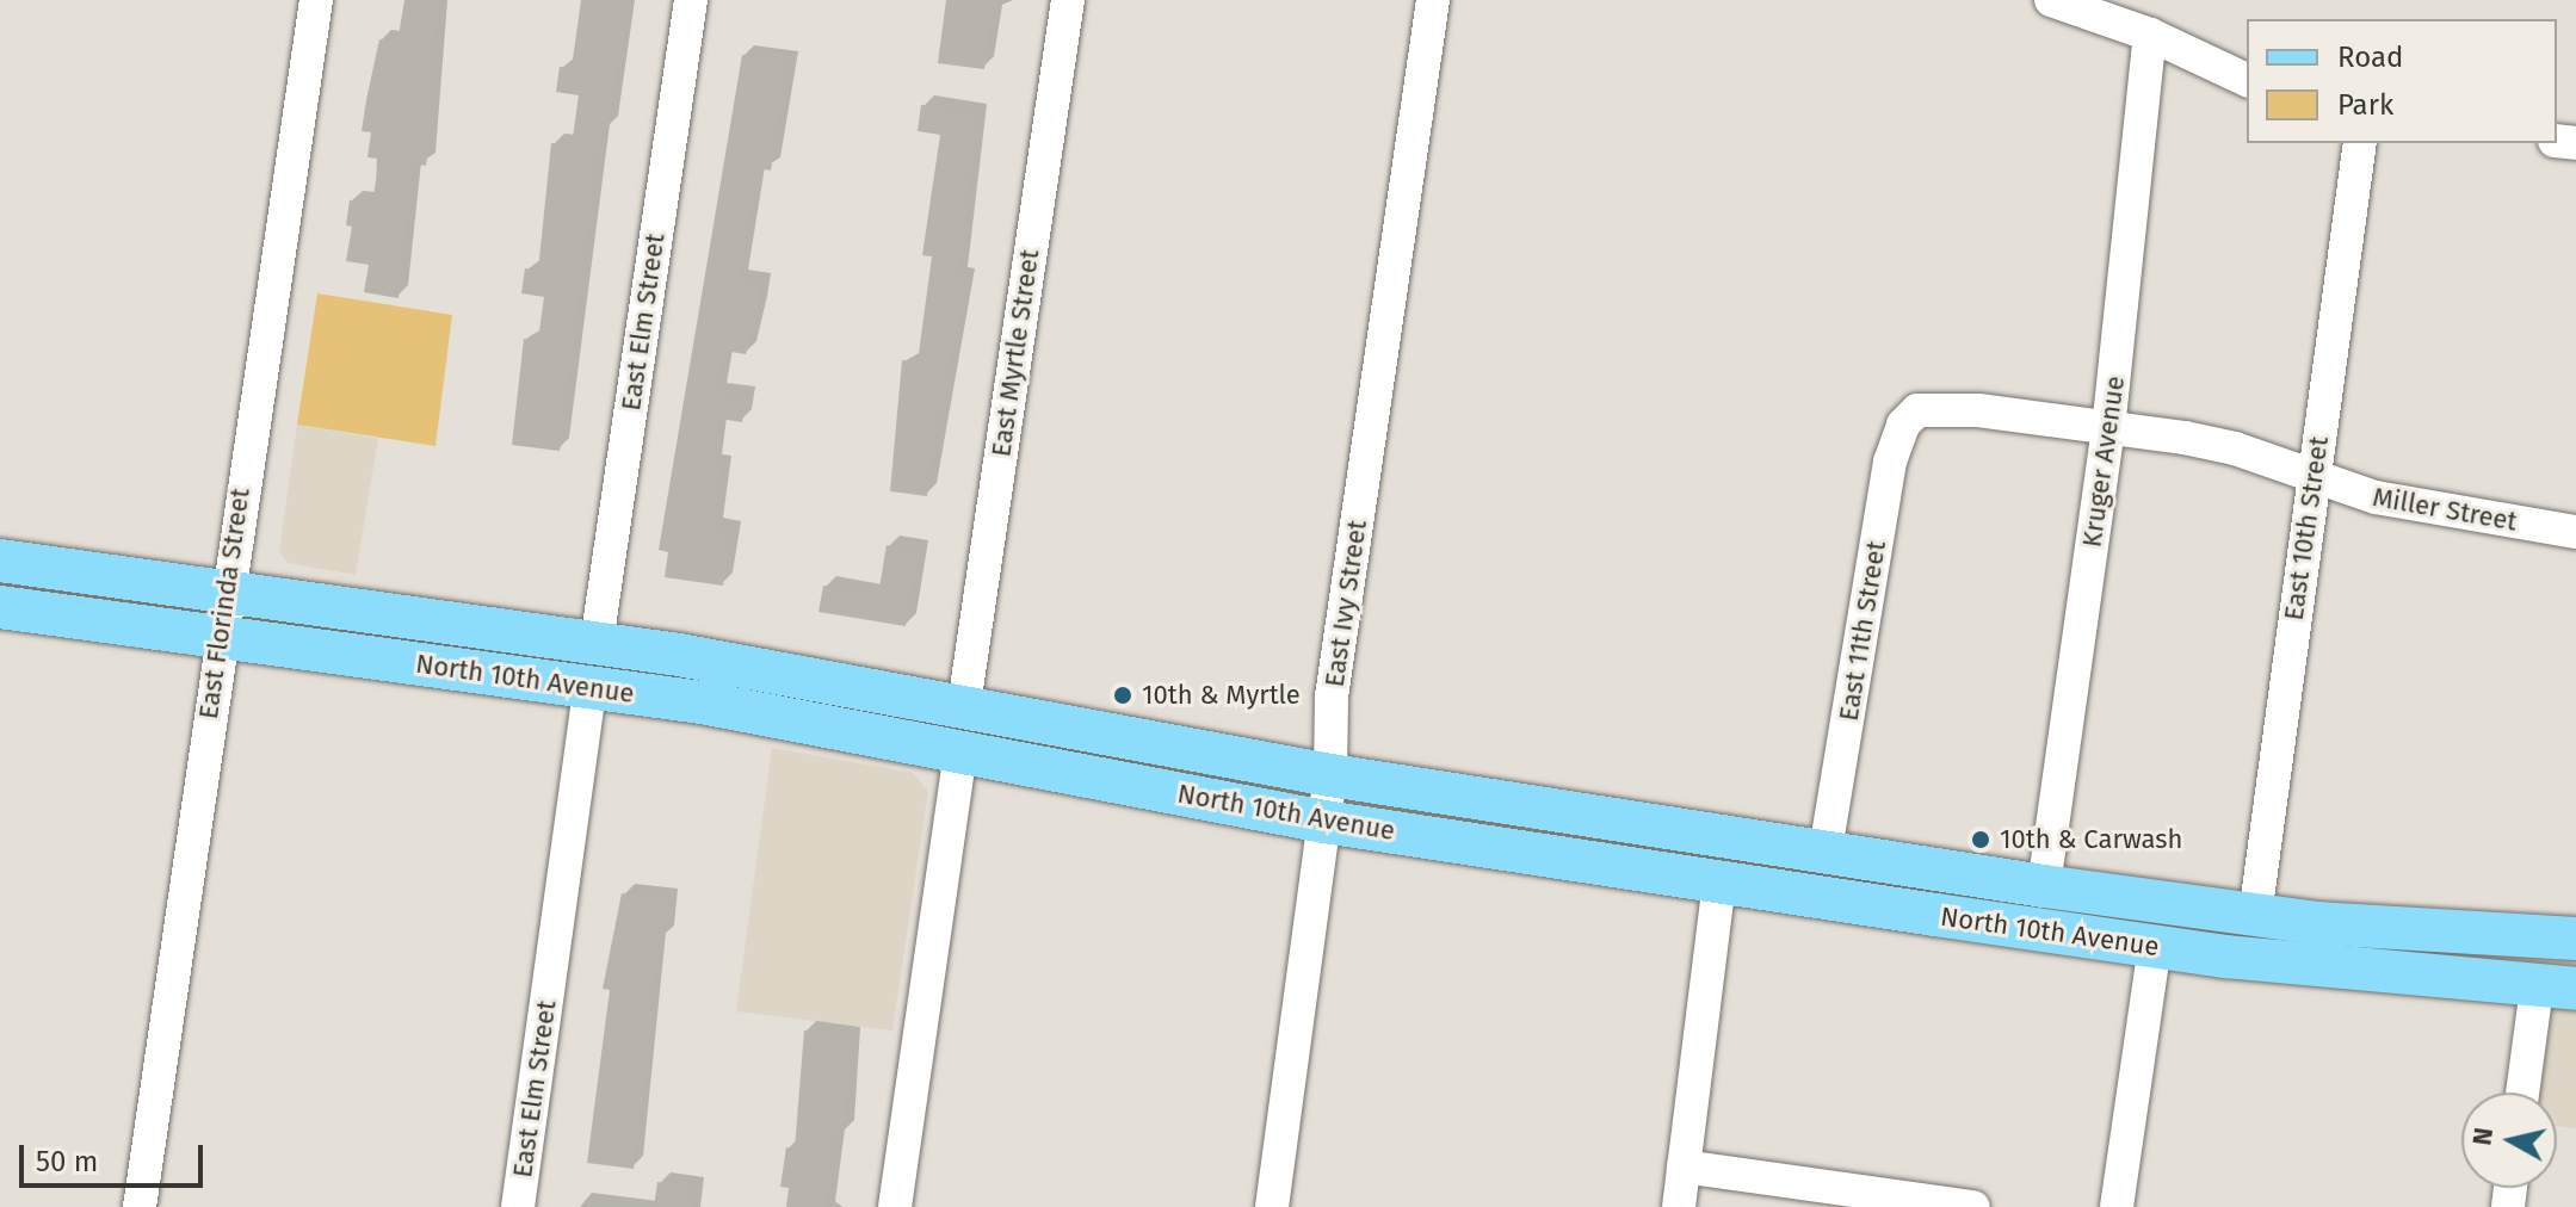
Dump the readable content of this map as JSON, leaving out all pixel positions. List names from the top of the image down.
{
  "streets": {
    "main road": ["North 10th Avenue"],
    "street": [
      "East Elm Street",
      "East Myrtle Street",
      "Kruger Avenue",
      "Miller Street",
      "East 10th Street",
      "East Florinda Street",
      "East Ivy Street",
      "East 11th Street"
    ]
  },
  "crossings": [
    ["East Elm Street", "North 10th Avenue"],
    ["East Myrtle Street", "North 10th Avenue"],
    ["Kruger Avenue", "Miller Street"],
    ["Kruger Avenue", "North 10th Avenue"],
    ["Miller Street", "East 10th Street"],
    ["Miller Street", "East 11th Street"],
    ["East 10th Street", "North 10th Avenue"],
    ["East Florinda Street", "North 10th Avenue"],
    ["East Ivy Street", "North 10th Avenue"],
    ["East 11th Street", "North 10th Avenue"]
  ],
  "places": ["10th & Myrtle", "10th & Carwash"],
  "legend": ["Road", "Park"],
  "scale_bar": "50 m",
  "north": "left"
}
